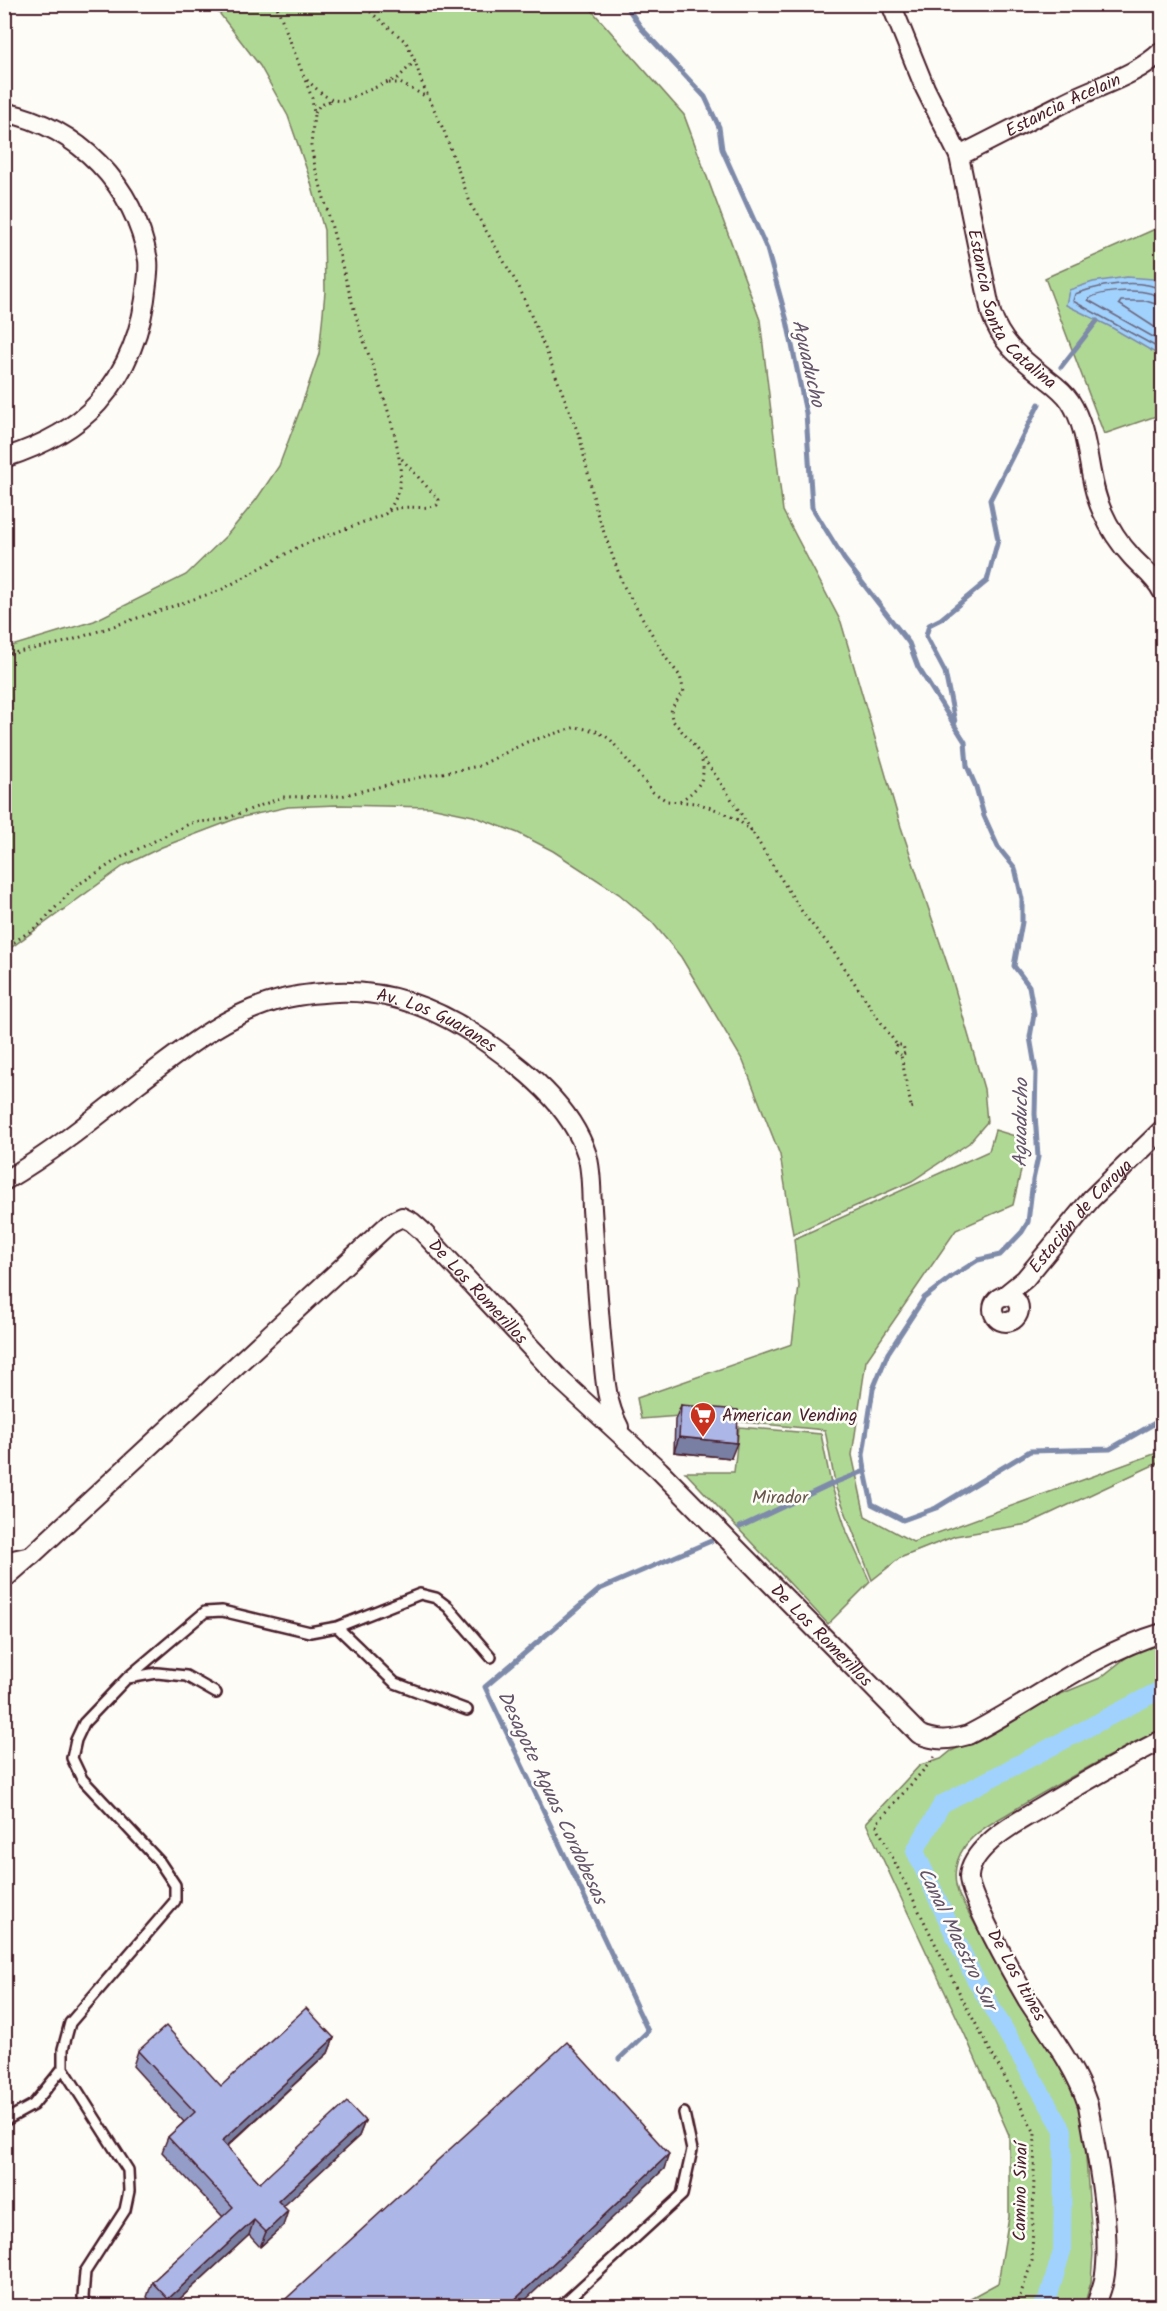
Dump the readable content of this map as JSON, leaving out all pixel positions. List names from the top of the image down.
{
  "streets": {
    "street": [
      "Estancia Acelain",
      "Estancia Santa Catalina",
      "Av. Los Guaranes",
      "Estación de Caroya",
      "De Los Romerillos",
      "De Los Itines"
    ],
    "path": ["Camino Sinaí"]
  },
  "crossings": [
    ["Estancia Acelain", "Estancia Santa Catalina"],
    ["Av. Los Guaranes", "De Los Romerillos"],
    ["De Los Romerillos", "Camino Sinaí"]
  ],
  "water": ["Aguaducho", "Desagote Aguas Cordobesas", "Canal Maestro Sur"],
  "parks": ["Mirador"],
  "places": {
    "supermarket": ["American Vending"]
  }
}
